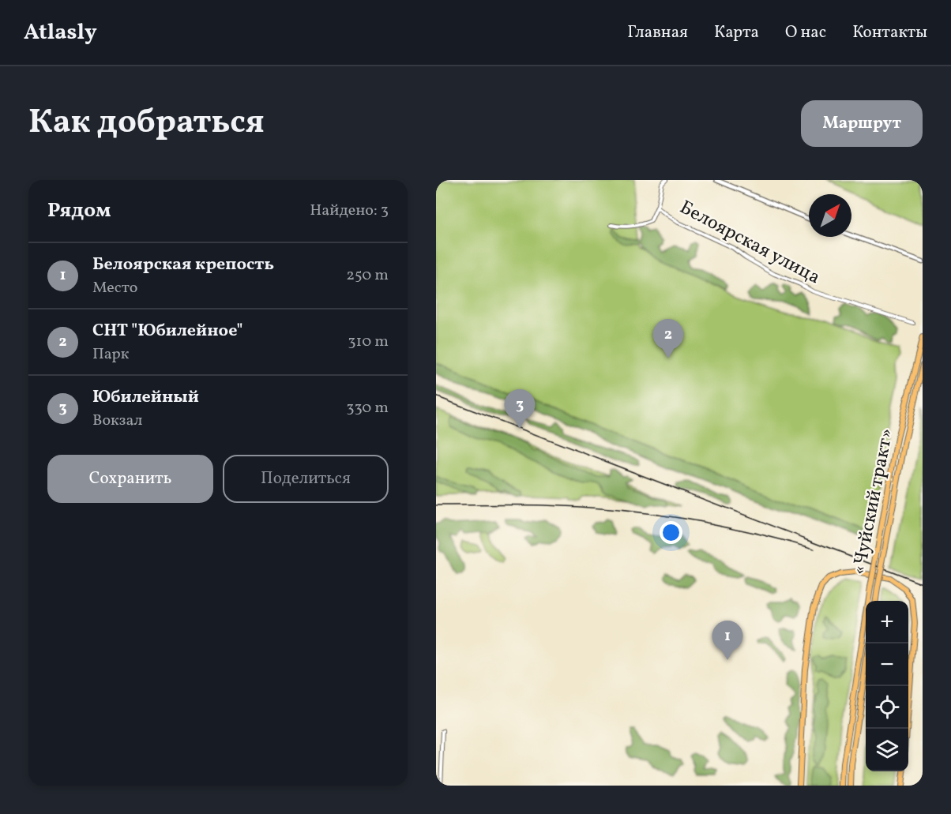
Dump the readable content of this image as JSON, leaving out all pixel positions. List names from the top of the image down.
{
  "streets": {
    "highway": ["«Чуйский тракт»"],
    "street": ["Белоярская улица"]
  },
  "north": "top right",
  "page": {
    "header": "Atlasly",
    "nav": [
      "Главная",
      "Карта",
      "О нас",
      "Контакты"
    ],
    "title": "Как добраться",
    "buttons": [
      "Маршрут",
      ["Сохранить", "Поделиться"]
    ],
    "heading": ["Рядом", "Найдено: 3"],
    "list": [
      {
        "mark": "1",
        "name": "Белоярская крепость",
        "note": "Место",
        "value": "250 m"
      },
      {
        "mark": "2",
        "name": "СНТ \"Юбилейное\"",
        "note": "Парк",
        "value": "310 m"
      },
      {
        "mark": "3",
        "name": "Юбилейный",
        "note": "Вокзал",
        "value": "330 m"
      }
    ],
    "pins": ["2", "3", "1"],
    "map_buttons": ["+", "−"]
  }
}
